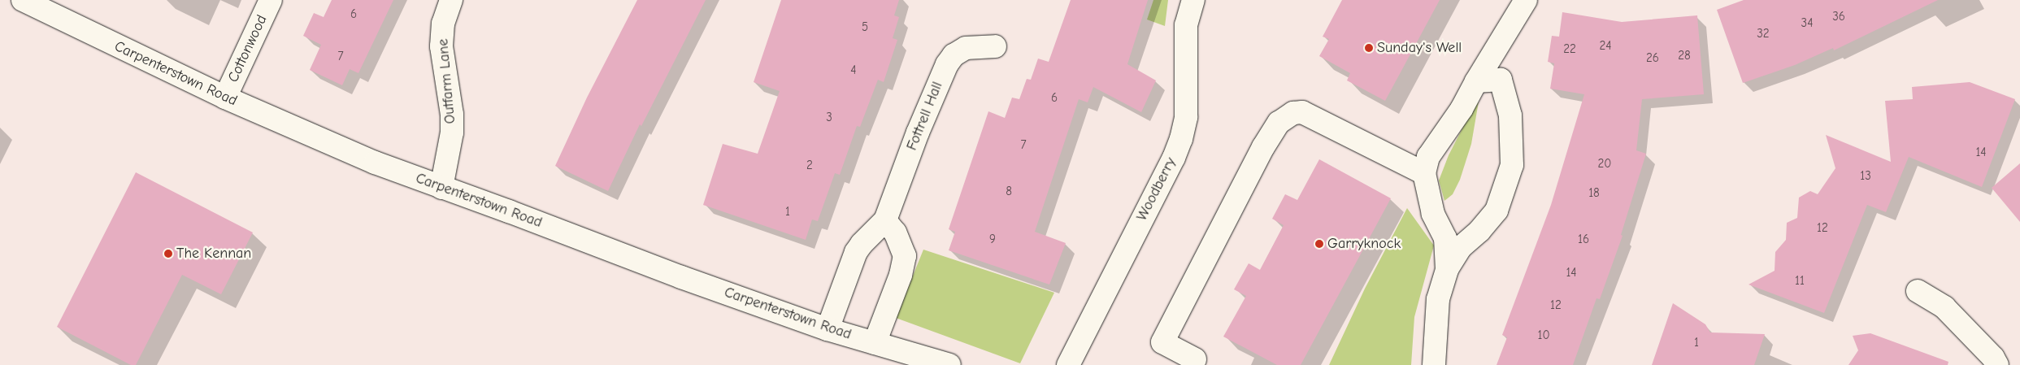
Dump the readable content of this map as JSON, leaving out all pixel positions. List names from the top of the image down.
{
  "streets": {
    "street": [
      "Cottonwood",
      "Carpenterstown Road",
      "Outfarm Lane",
      "Fottrell Hall",
      "Woodberry"
    ]
  },
  "crossings": [
    ["Cottonwood", "Carpenterstown Road"],
    ["Carpenterstown Road", "Outfarm Lane"],
    ["Carpenterstown Road", "Fottrell Hall"]
  ],
  "places": ["Sunday's Well", "Garryknock", "The Kennan"],
  "house_numbers": [
    "6",
    "36",
    "34",
    "5",
    "32",
    "24",
    "22",
    "28",
    "7",
    "26",
    "4",
    "6",
    "3",
    "7",
    "14",
    "20",
    "2",
    "13",
    "8",
    "18",
    "1",
    "12",
    "9",
    "16",
    "14",
    "11",
    "12",
    "10",
    "1"
  ]
}
